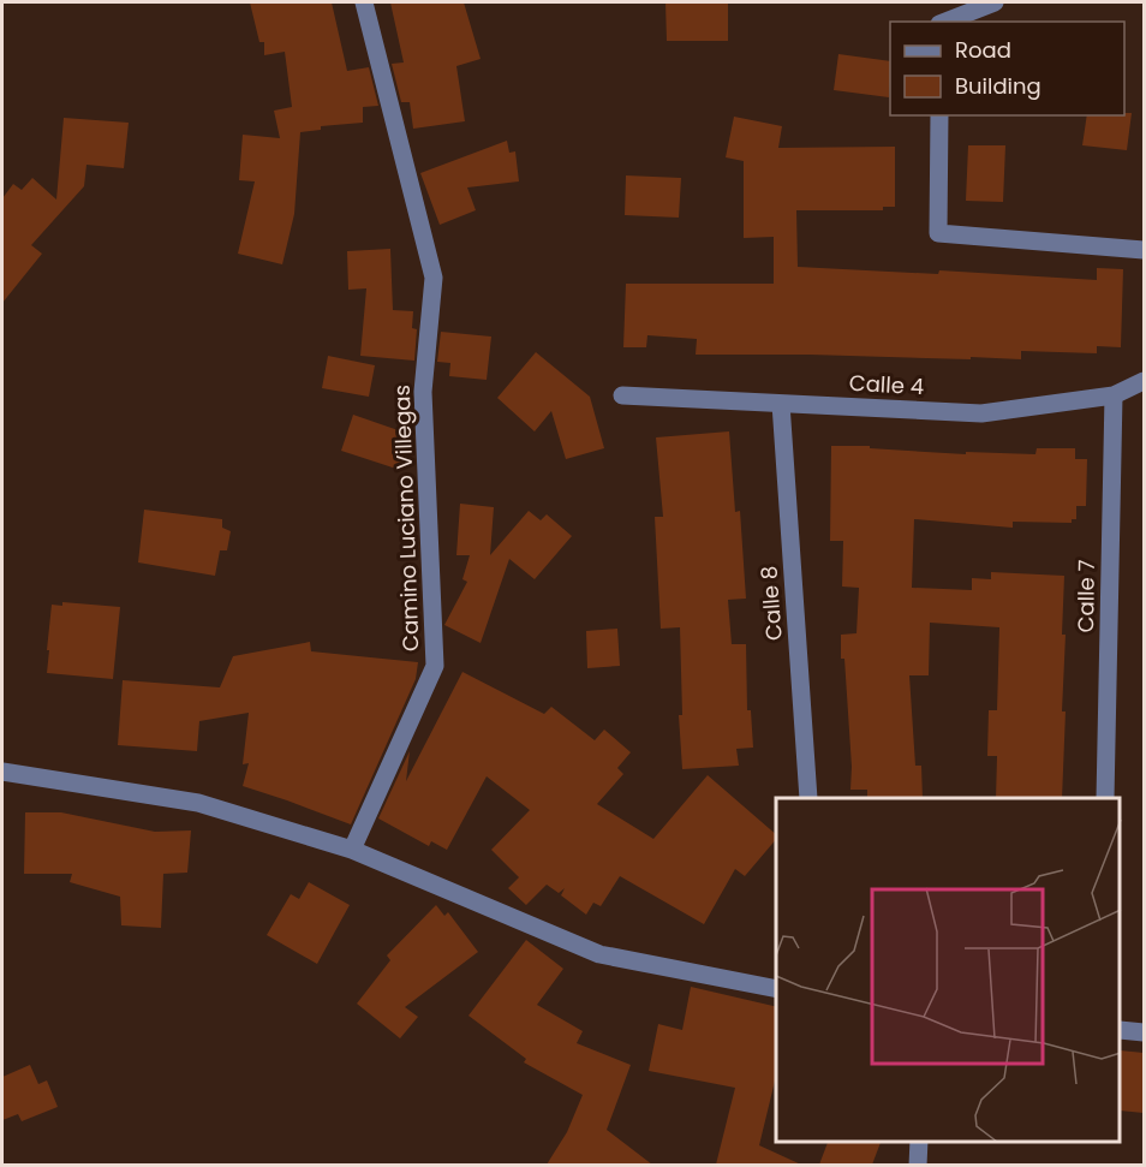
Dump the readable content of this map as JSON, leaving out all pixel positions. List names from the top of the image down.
{
  "streets": {
    "street": [
      "Calle 4",
      "Camino Luciano Villegas",
      "Calle 7",
      "Calle 8"
    ]
  },
  "crossings": [
    ["Calle 4", "Calle 7"],
    ["Calle 4", "Calle 8"]
  ],
  "legend": ["Road", "Building"]
}
